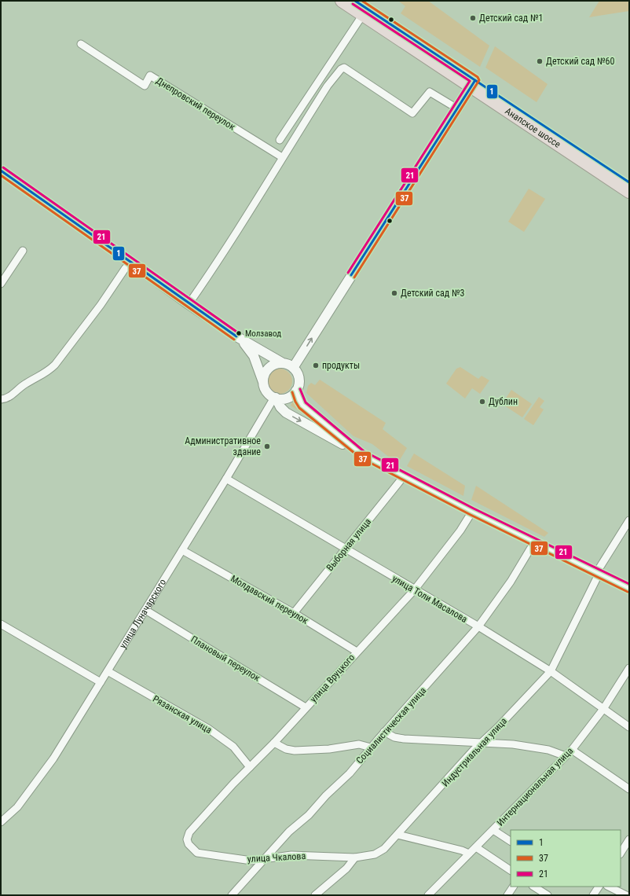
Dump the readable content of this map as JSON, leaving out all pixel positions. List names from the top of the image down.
{
  "streets": {
    "highway": ["Анапское шоссе"],
    "street": [
      "Днепровский переулок",
      "Выборная улица",
      "улица Толи Масалова",
      "Молдавский переулок",
      "улица Луначарского",
      "Плановый переулок",
      "улица Вруцкого",
      "Рязанская улица",
      "Социалистическая улица",
      "Индустриальная улица",
      "Интернациональная улица",
      "улица Чкалова"
    ]
  },
  "crossings": [
    ["Выборная улица", "улица Толи Масалова"],
    ["Выборная улица", "Молдавский переулок"],
    ["улица Толи Масалова", "улица Луначарского"],
    ["улица Толи Масалова", "улица Вруцкого"],
    ["улица Толи Масалова", "Социалистическая улица"],
    ["улица Толи Масалова", "Индустриальная улица"],
    ["улица Толи Масалова", "Интернациональная улица"],
    ["Молдавский переулок", "улица Луначарского"],
    ["Молдавский переулок", "улица Вруцкого"],
    ["улица Луначарского", "Плановый переулок"],
    ["улица Луначарского", "Рязанская улица"],
    ["Плановый переулок", "улица Вруцкого"],
    ["улица Вруцкого", "Рязанская улица"],
    ["улица Вруцкого", "улица Чкалова"],
    ["Социалистическая улица", "улица Чкалова"],
    ["Индустриальная улица", "улица Чкалова"]
  ],
  "places": [
    "Детский сад №1",
    "Детский сад №60",
    "Детский сад №3",
    "Молзавод",
    "продукты",
    "Дублин",
    "Административное здание"
  ],
  "lines": ["transit line 1", "transit line 37", "transit line 21"],
  "legend": ["1", "37", "21"]
}
